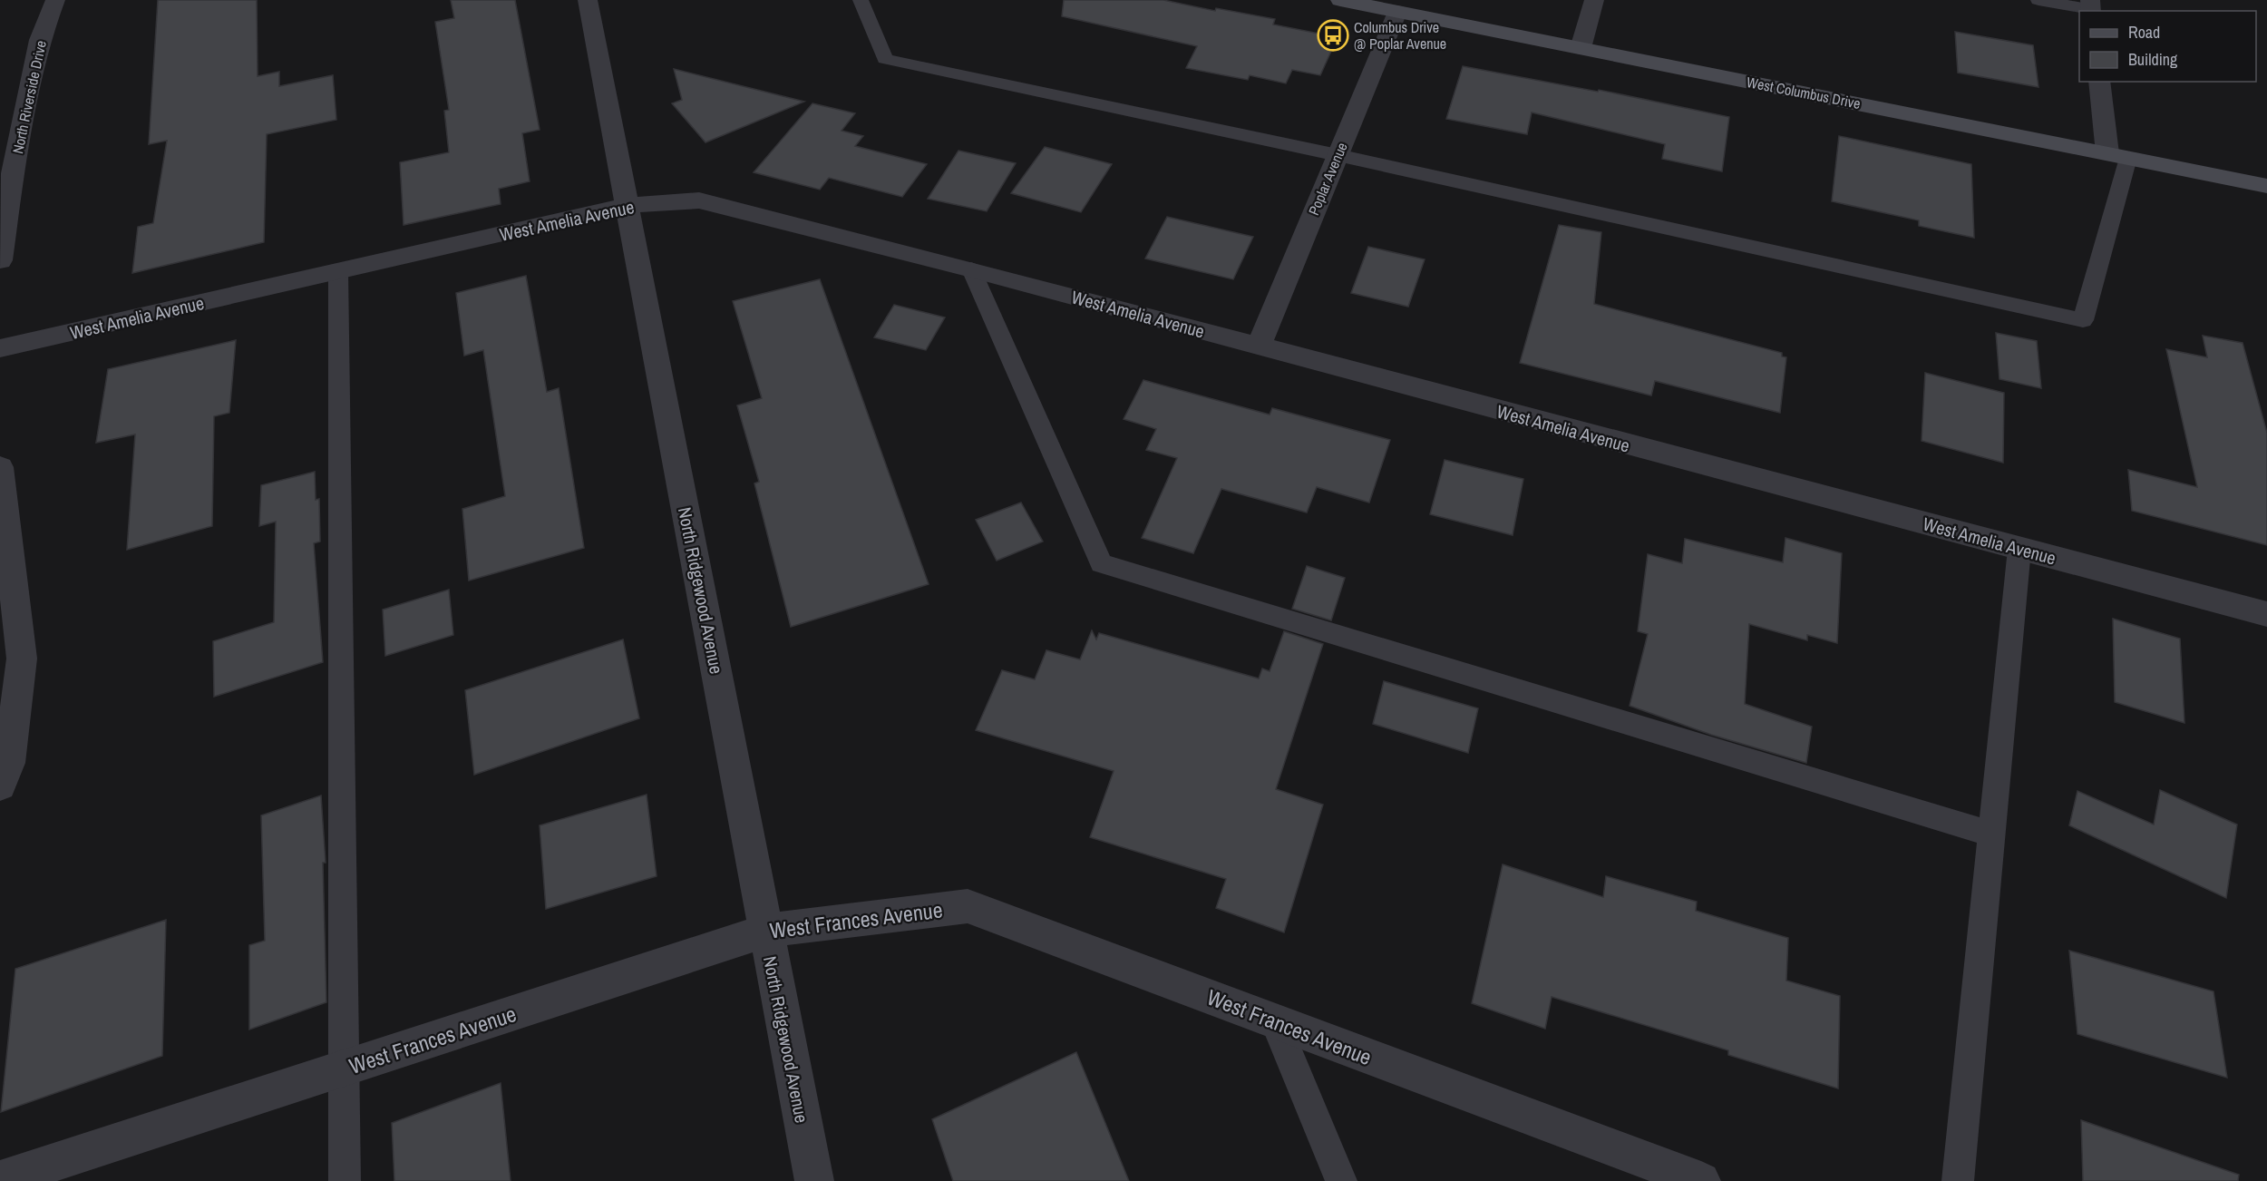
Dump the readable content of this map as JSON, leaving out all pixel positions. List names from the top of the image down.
{
  "streets": {
    "main road": ["West Columbus Drive"],
    "street": [
      "North Riverside Drive",
      "Poplar Avenue",
      "West Amelia Avenue",
      "North Ridgewood Avenue",
      "West Frances Avenue"
    ]
  },
  "crossings": [
    ["West Columbus Drive", "Poplar Avenue"],
    ["Poplar Avenue", "West Amelia Avenue"],
    ["West Amelia Avenue", "North Ridgewood Avenue"],
    ["North Ridgewood Avenue", "West Frances Avenue"]
  ],
  "places": {
    "bus stop": ["Columbus Drive @ Poplar Avenue"]
  },
  "legend": ["Road", "Building"]
}
